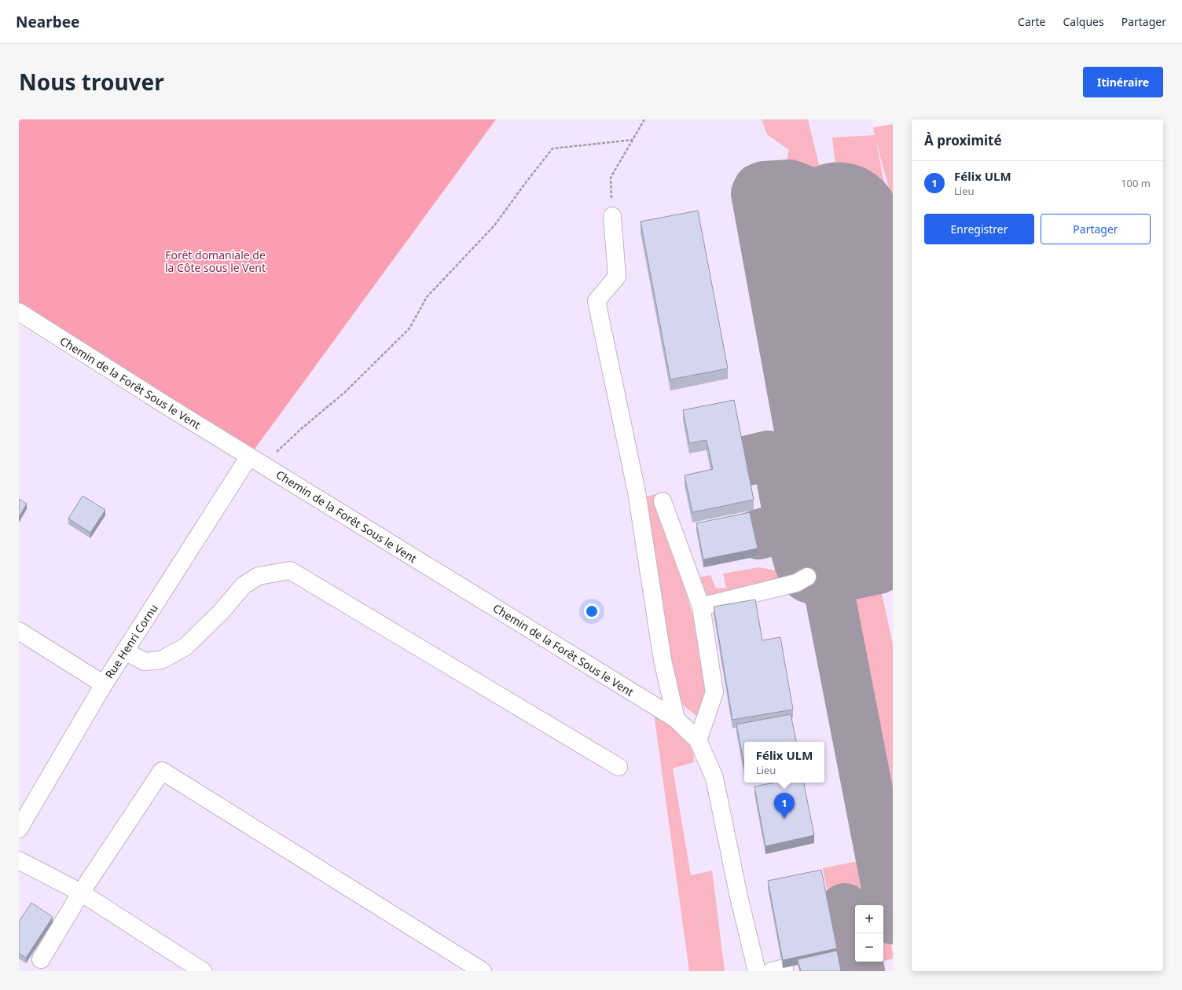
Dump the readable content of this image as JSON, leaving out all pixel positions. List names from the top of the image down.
{
  "streets": {
    "street": ["Chemin de la Forêt Sous le Vent", "Rue Henri Cornu"]
  },
  "crossings": [
    ["Chemin de la Forêt Sous le Vent", "Rue Henri Cornu"]
  ],
  "parks": ["Forêt domaniale de la Côte sous le Vent"],
  "page": {
    "header": "Nearbee",
    "nav": ["Carte", "Calques", "Partager"],
    "title": "Nous trouver",
    "buttons": [
      "Itinéraire",
      ["Enregistrer", "Partager"]
    ],
    "heading": "À proximité",
    "list": [
      {
        "mark": "1",
        "name": "Félix ULM",
        "note": "Lieu",
        "value": "100 m"
      }
    ],
    "popup": ["Félix ULM", "Lieu"],
    "pins": "1",
    "map_buttons": ["+", "−"]
  }
}
